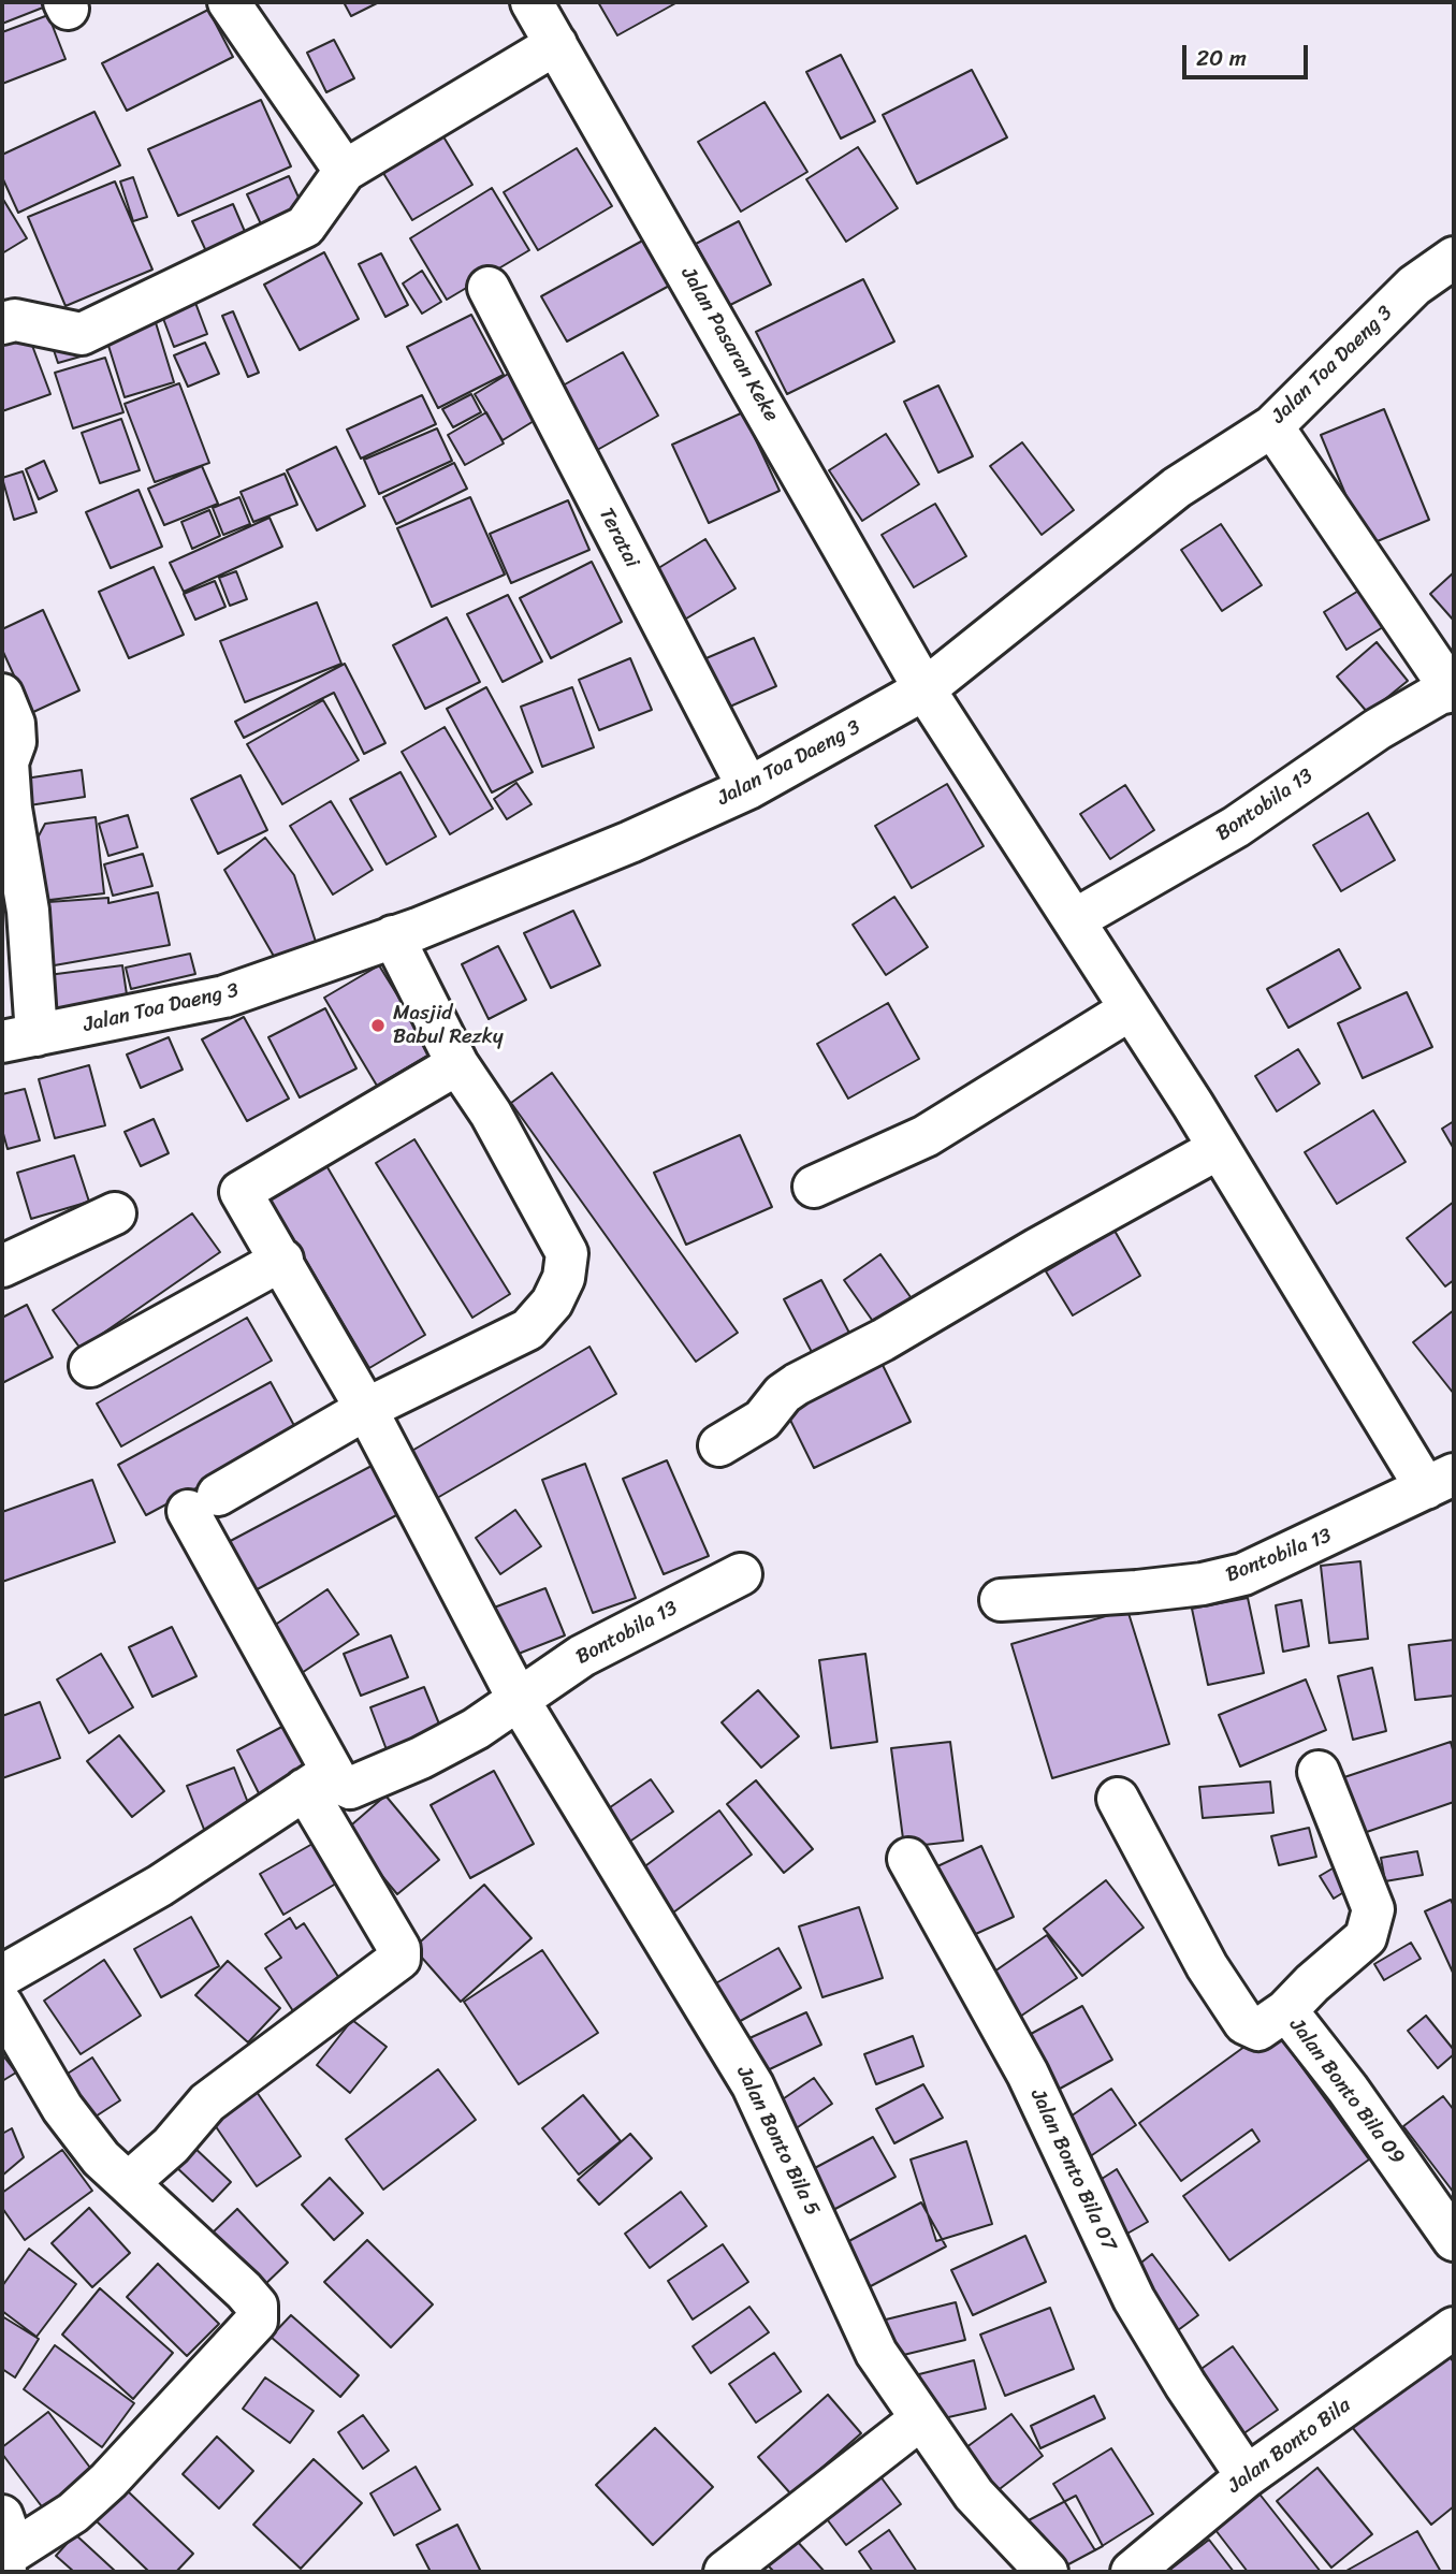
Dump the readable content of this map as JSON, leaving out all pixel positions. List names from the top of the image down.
{
  "streets": {
    "street": [
      "Jalan Pasaran Keke",
      "Jalan Toa Daeng 3",
      "Teratai",
      "Bontobila 13",
      "Jalan Bonto Bila 09",
      "Jalan Bonto Bila 5",
      "Jalan Bonto Bila 07",
      "Jalan Bonto Bila"
    ]
  },
  "crossings": [
    ["Jalan Pasaran Keke", "Jalan Toa Daeng 3"],
    ["Jalan Pasaran Keke", "Bontobila 13"],
    ["Jalan Toa Daeng 3", "Teratai"],
    ["Bontobila 13", "Jalan Bonto Bila 5"],
    ["Jalan Bonto Bila 07", "Jalan Bonto Bila"]
  ],
  "places": ["Masjid Babul Rezky"],
  "scale_bar": "20 m"
}
